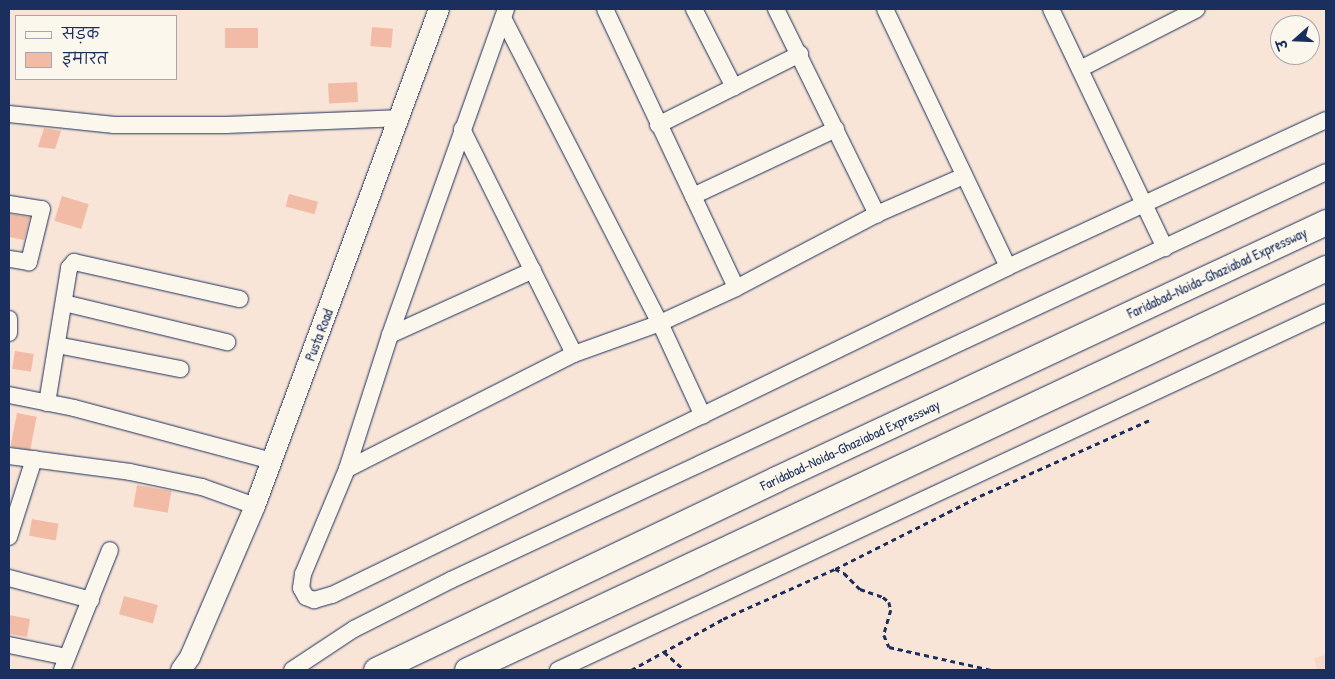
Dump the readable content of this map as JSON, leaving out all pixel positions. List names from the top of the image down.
{
  "streets": {
    "main road": ["Faridabad-Noida-Ghaziabad Expressway"],
    "street": ["Pusta Road"]
  },
  "legend": ["सड़क", "इमारत"],
  "north": "left"
}
